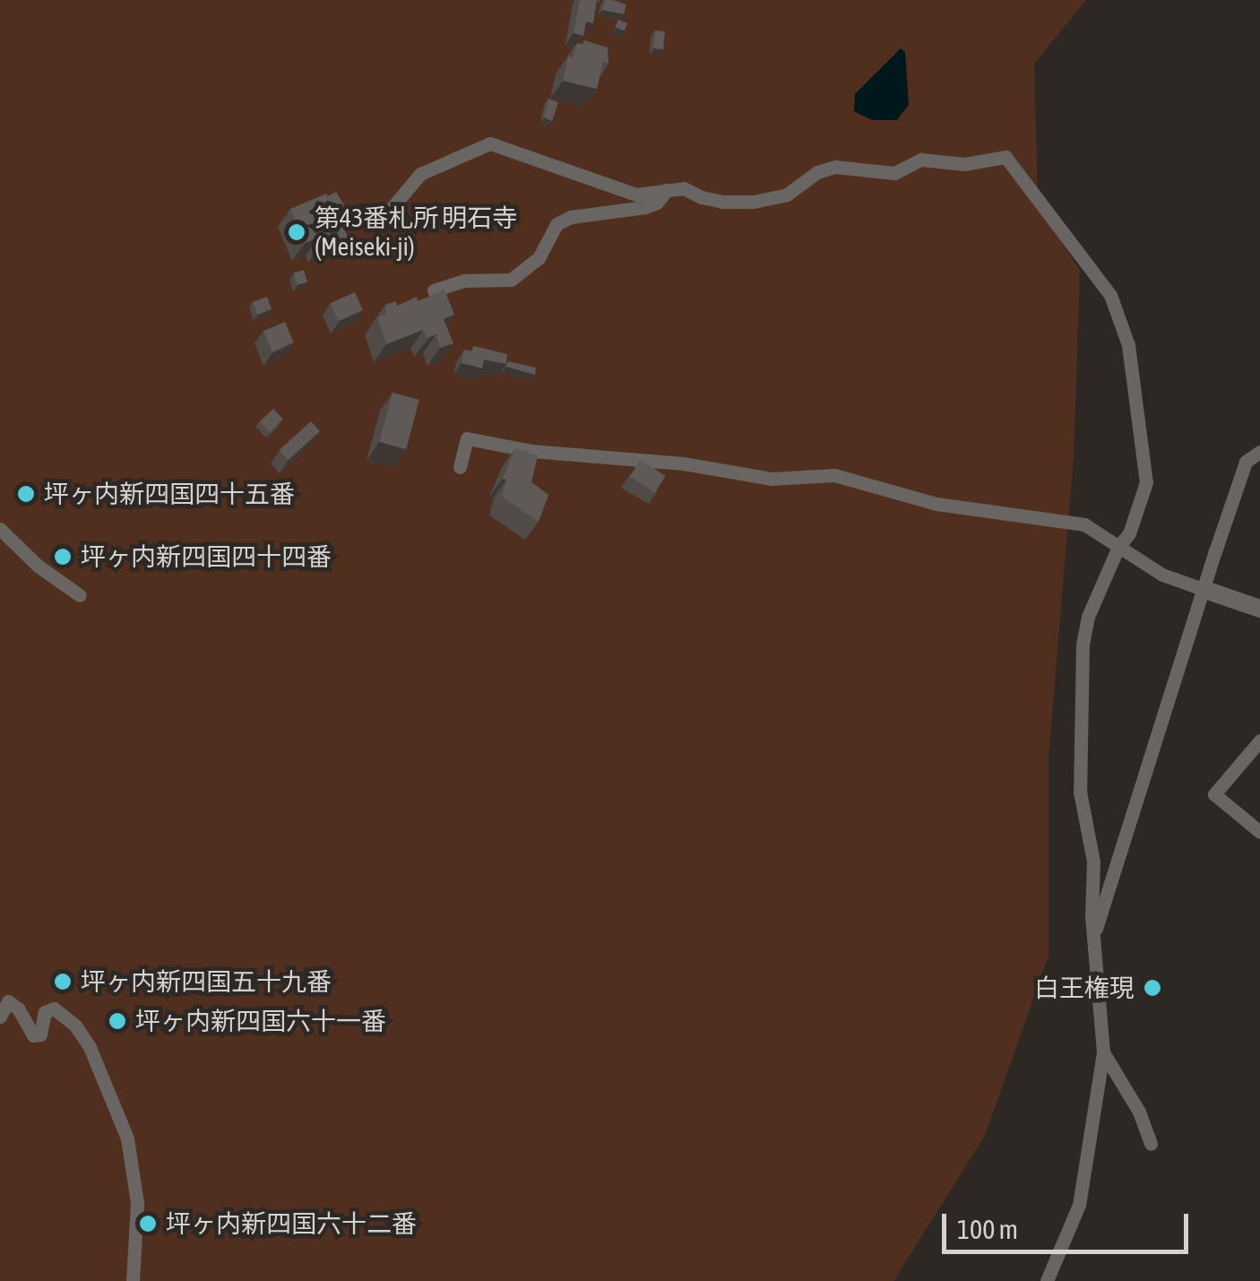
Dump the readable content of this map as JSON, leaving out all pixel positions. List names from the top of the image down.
{
  "places": [
    "第43番札所 明石寺 (Meiseki-ji)",
    "坪ヶ内新四国四十五番",
    "坪ヶ内新四国四十四番",
    "坪ヶ内新四国五十九番",
    "白王権現",
    "坪ヶ内新四国六十一番",
    "坪ヶ内新四国六十二番"
  ],
  "scale_bar": "100 m"
}
